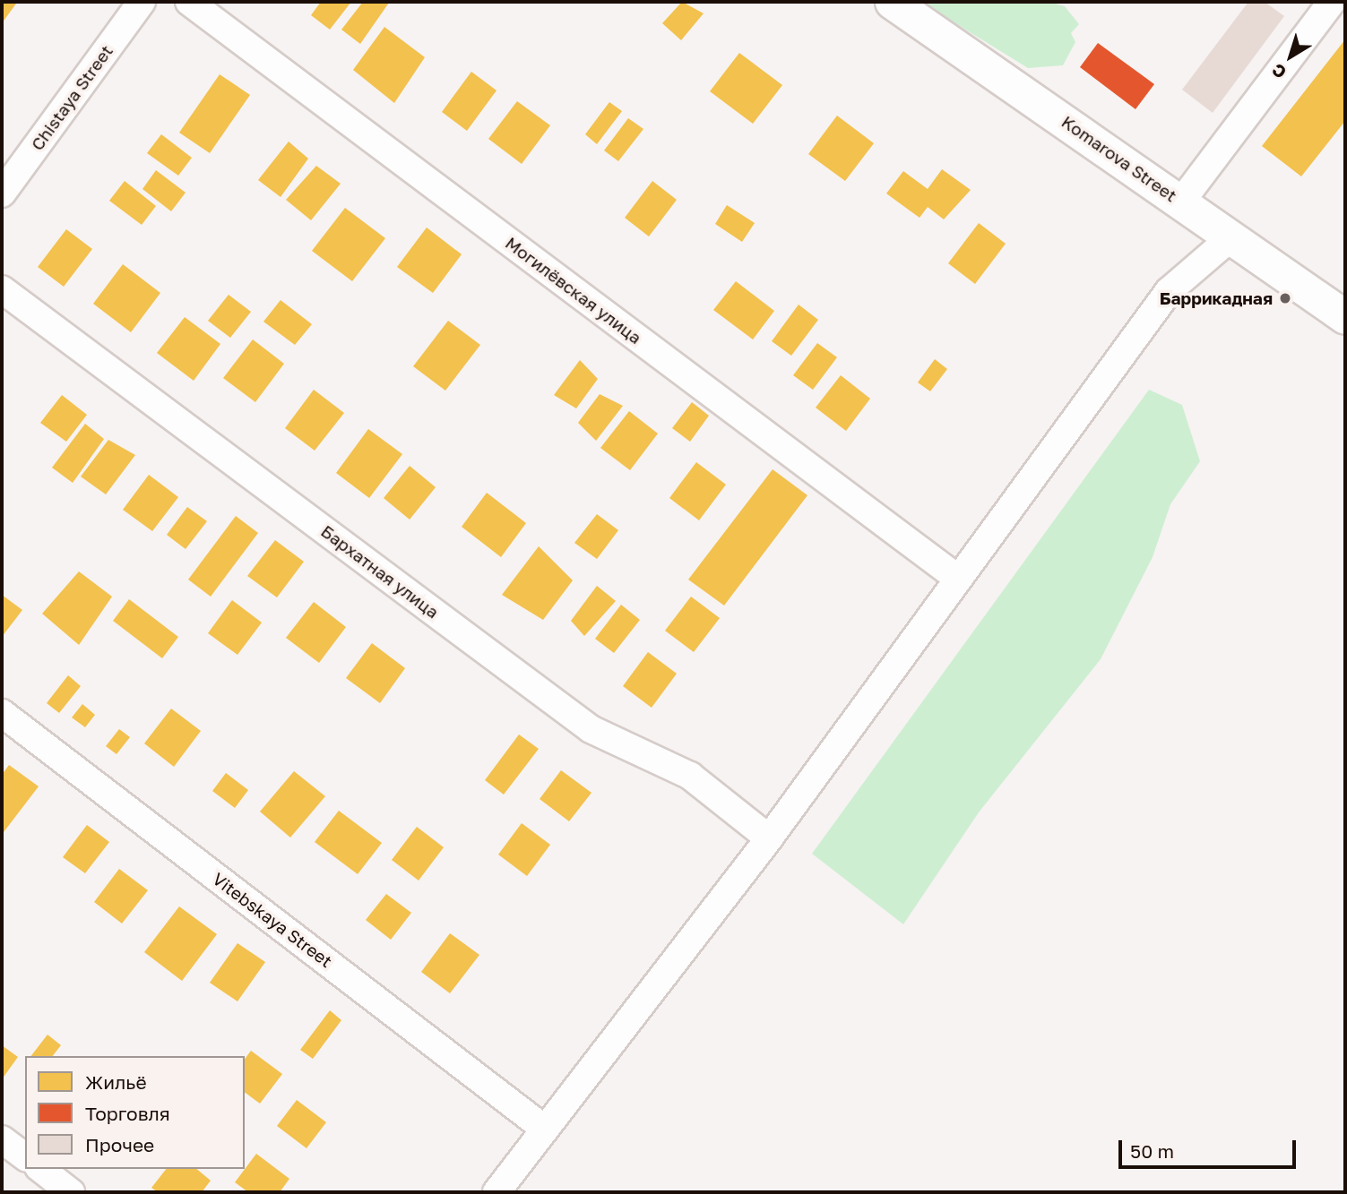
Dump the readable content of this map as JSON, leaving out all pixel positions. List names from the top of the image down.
{
  "streets": {
    "street": [
      "Chistaya Street",
      "Komarova Street",
      "Могилёвская улица",
      "Бархатная улица",
      "Vitebskaya Street"
    ]
  },
  "places": ["Баррикадная"],
  "legend": ["Жильё", "Торговля", "Прочее"],
  "scale_bar": "50 m",
  "north": "bottom left"
}
